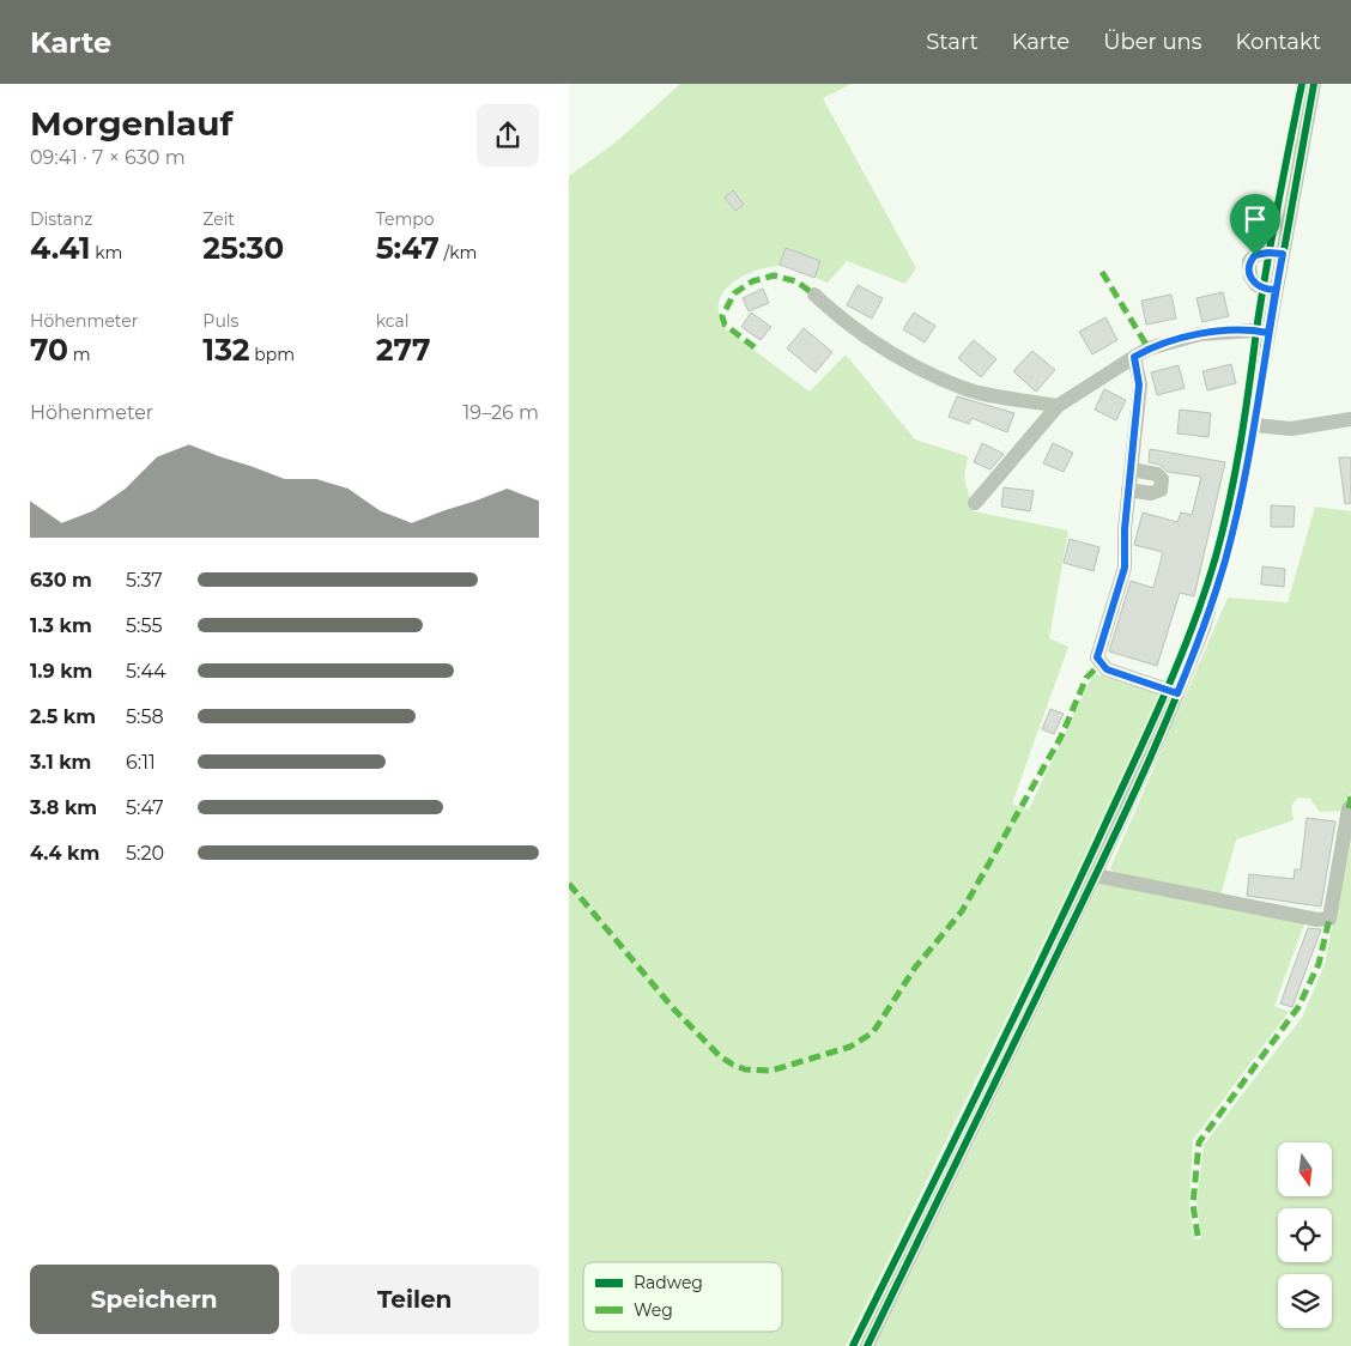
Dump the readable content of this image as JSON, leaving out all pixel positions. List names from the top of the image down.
{
  "legend": ["Radweg", "Weg"],
  "north": "bottom",
  "page": {
    "header": "Karte",
    "nav": [
      "Start",
      "Karte",
      "Über uns",
      "Kontakt"
    ],
    "heading": ["Morgenlauf", "09:41 · 7 × 630 m"],
    "stats": [
      ["Distanz", "4.41 km"],
      ["Zeit", "25:30"],
      ["Tempo", "5:47 /km"],
      ["Höhenmeter", "70 m"],
      ["Puls", "132 bpm"],
      ["kcal", "277"]
    ],
    "chart": ["Höhenmeter", "19–26 m"],
    "list": [
      {
        "name": "630 m",
        "note": "5:37"
      },
      {
        "name": "1.3 km",
        "note": "5:55"
      },
      {
        "name": "1.9 km",
        "note": "5:44"
      },
      {
        "name": "2.5 km",
        "note": "5:58"
      },
      {
        "name": "3.1 km",
        "note": "6:11"
      },
      {
        "name": "3.8 km",
        "note": "5:47"
      },
      {
        "name": "4.4 km",
        "note": "5:20"
      }
    ],
    "buttons": ["Speichern", "Teilen"]
  }
}
